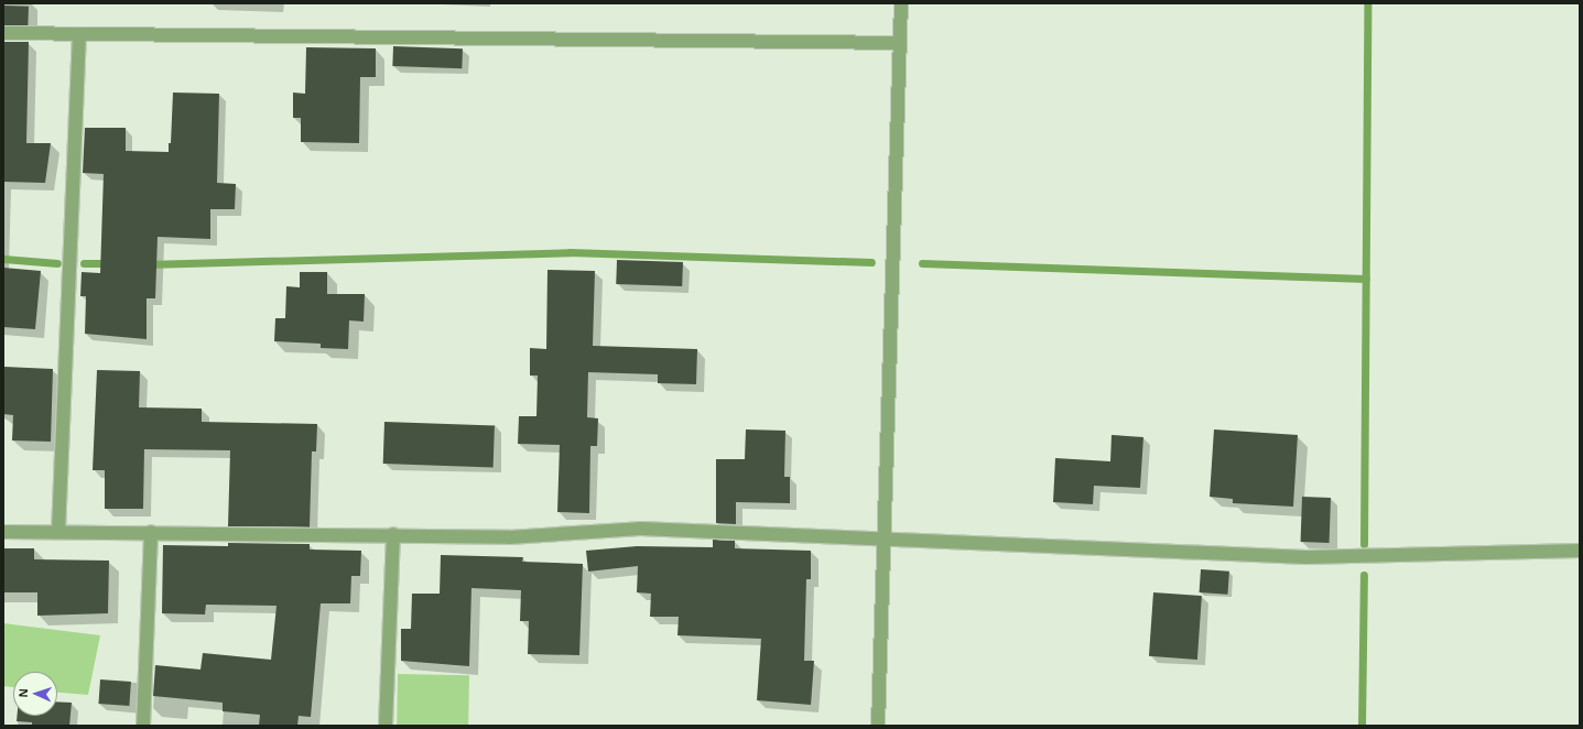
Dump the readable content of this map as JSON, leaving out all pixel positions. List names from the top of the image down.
{
  "north": "left"
}
